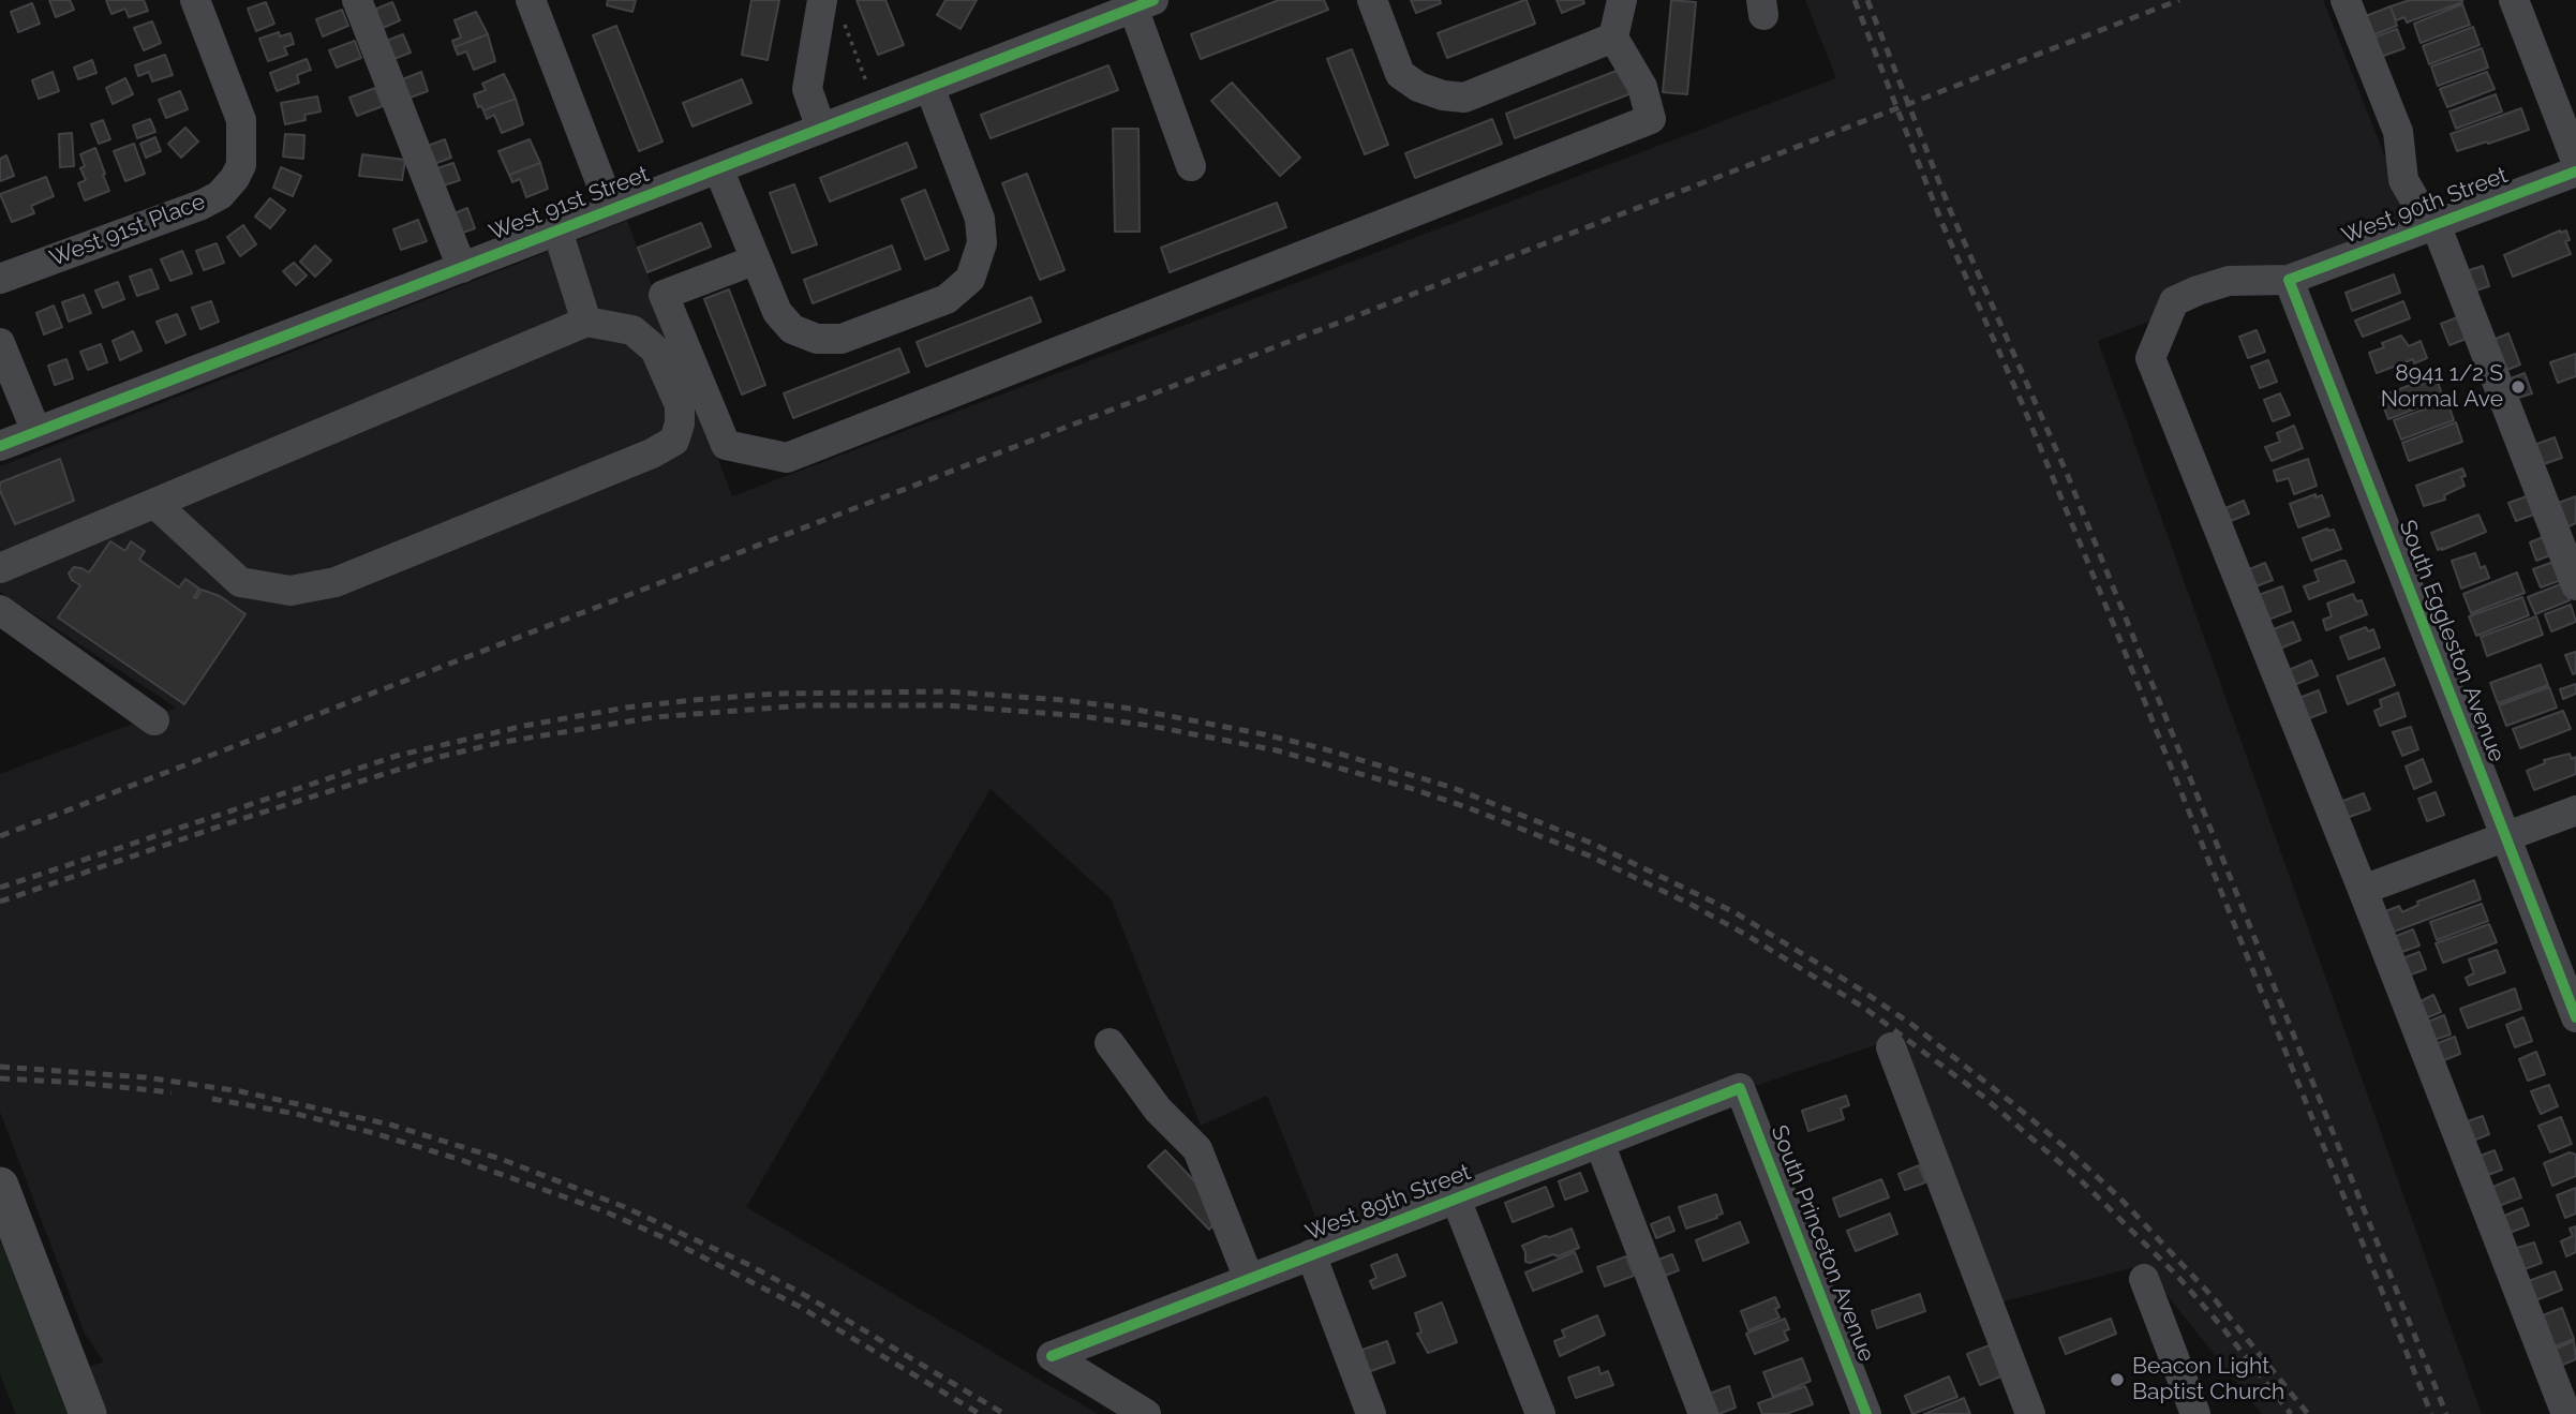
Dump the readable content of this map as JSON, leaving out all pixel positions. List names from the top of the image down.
{
  "streets": {
    "street": [
      "West 91st Street",
      "West 90th Street",
      "West 91st Place",
      "South Eggleston Avenue",
      "West 89th Street",
      "South Princeton Avenue"
    ]
  },
  "crossings": [
    ["West 90th Street", "South Eggleston Avenue"],
    ["West 89th Street", "South Princeton Avenue"]
  ],
  "places": ["8941 1/2 S Normal Ave", "Beacon Light Baptist Church"]
}
